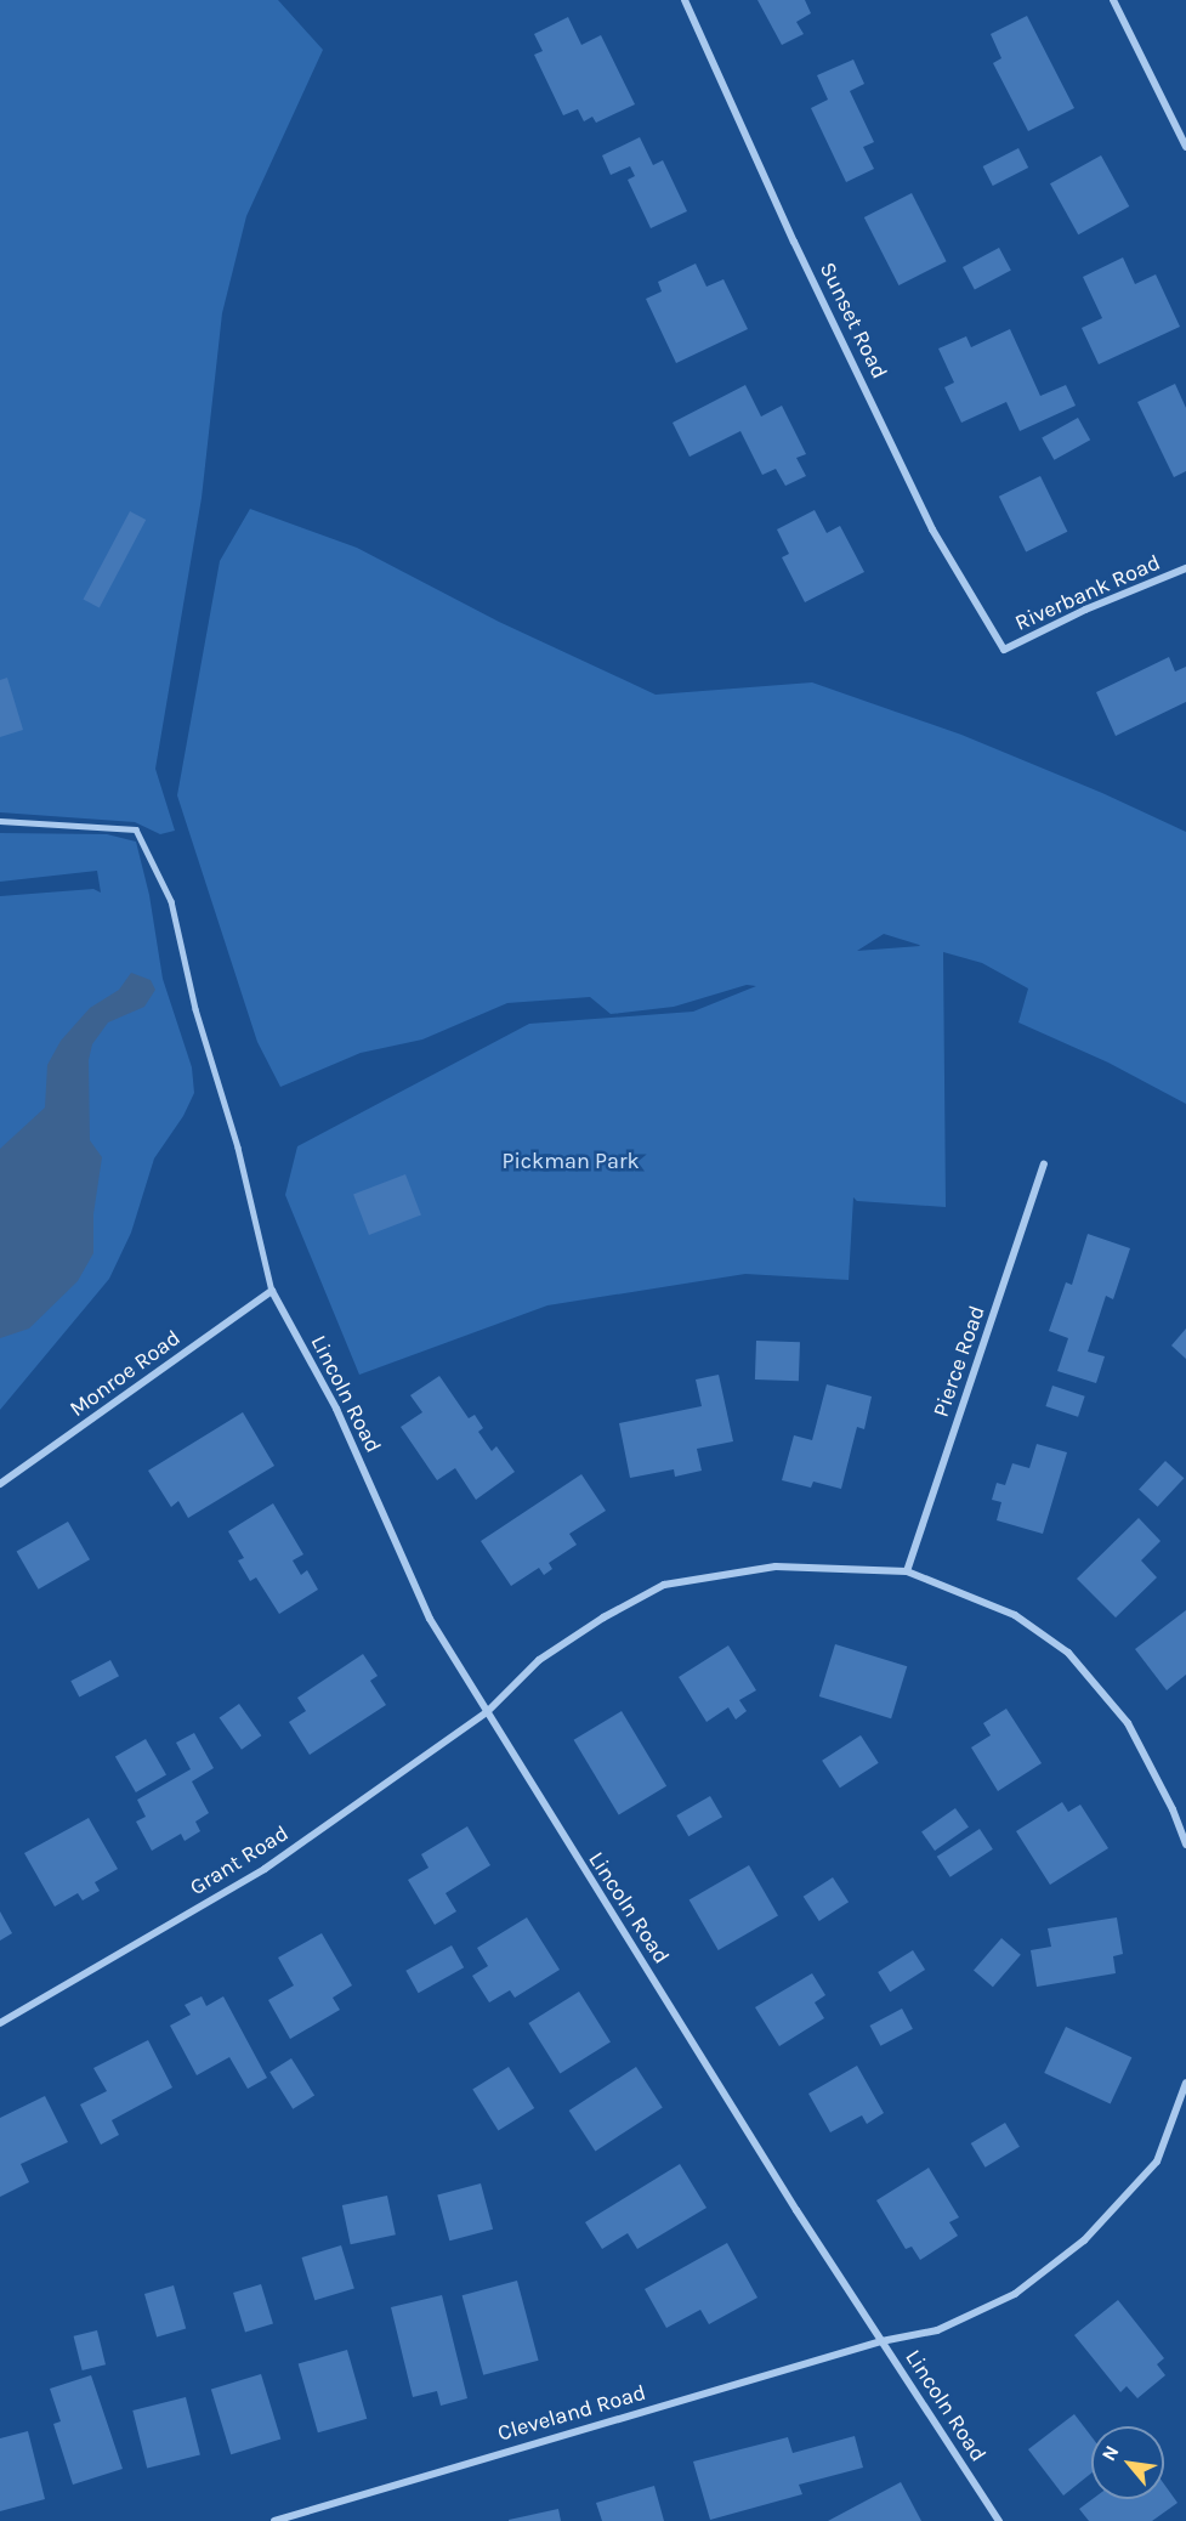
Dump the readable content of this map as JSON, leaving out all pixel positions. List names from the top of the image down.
{
  "streets": {
    "street": [
      "Sunset Road",
      "Riverbank Road",
      "Pierce Road",
      "Monroe Road",
      "Lincoln Road",
      "Grant Road",
      "Cleveland Road"
    ]
  },
  "crossings": [
    ["Sunset Road", "Riverbank Road"],
    ["Pierce Road", "Grant Road"],
    ["Monroe Road", "Lincoln Road"],
    ["Lincoln Road", "Grant Road"],
    ["Lincoln Road", "Cleveland Road"]
  ],
  "parks": ["Pickman Park"],
  "north": "top left"
}
